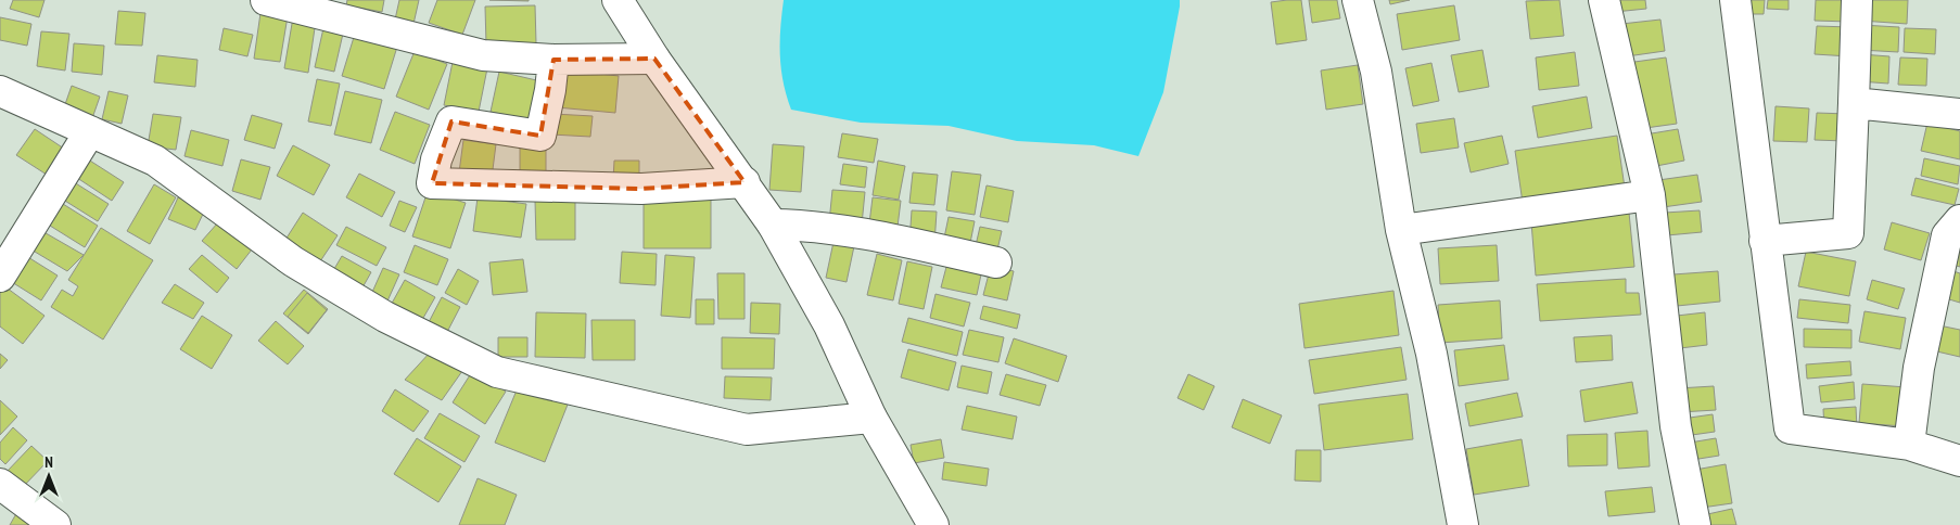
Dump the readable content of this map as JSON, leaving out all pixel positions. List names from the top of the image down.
{
  "north": "top"
}
